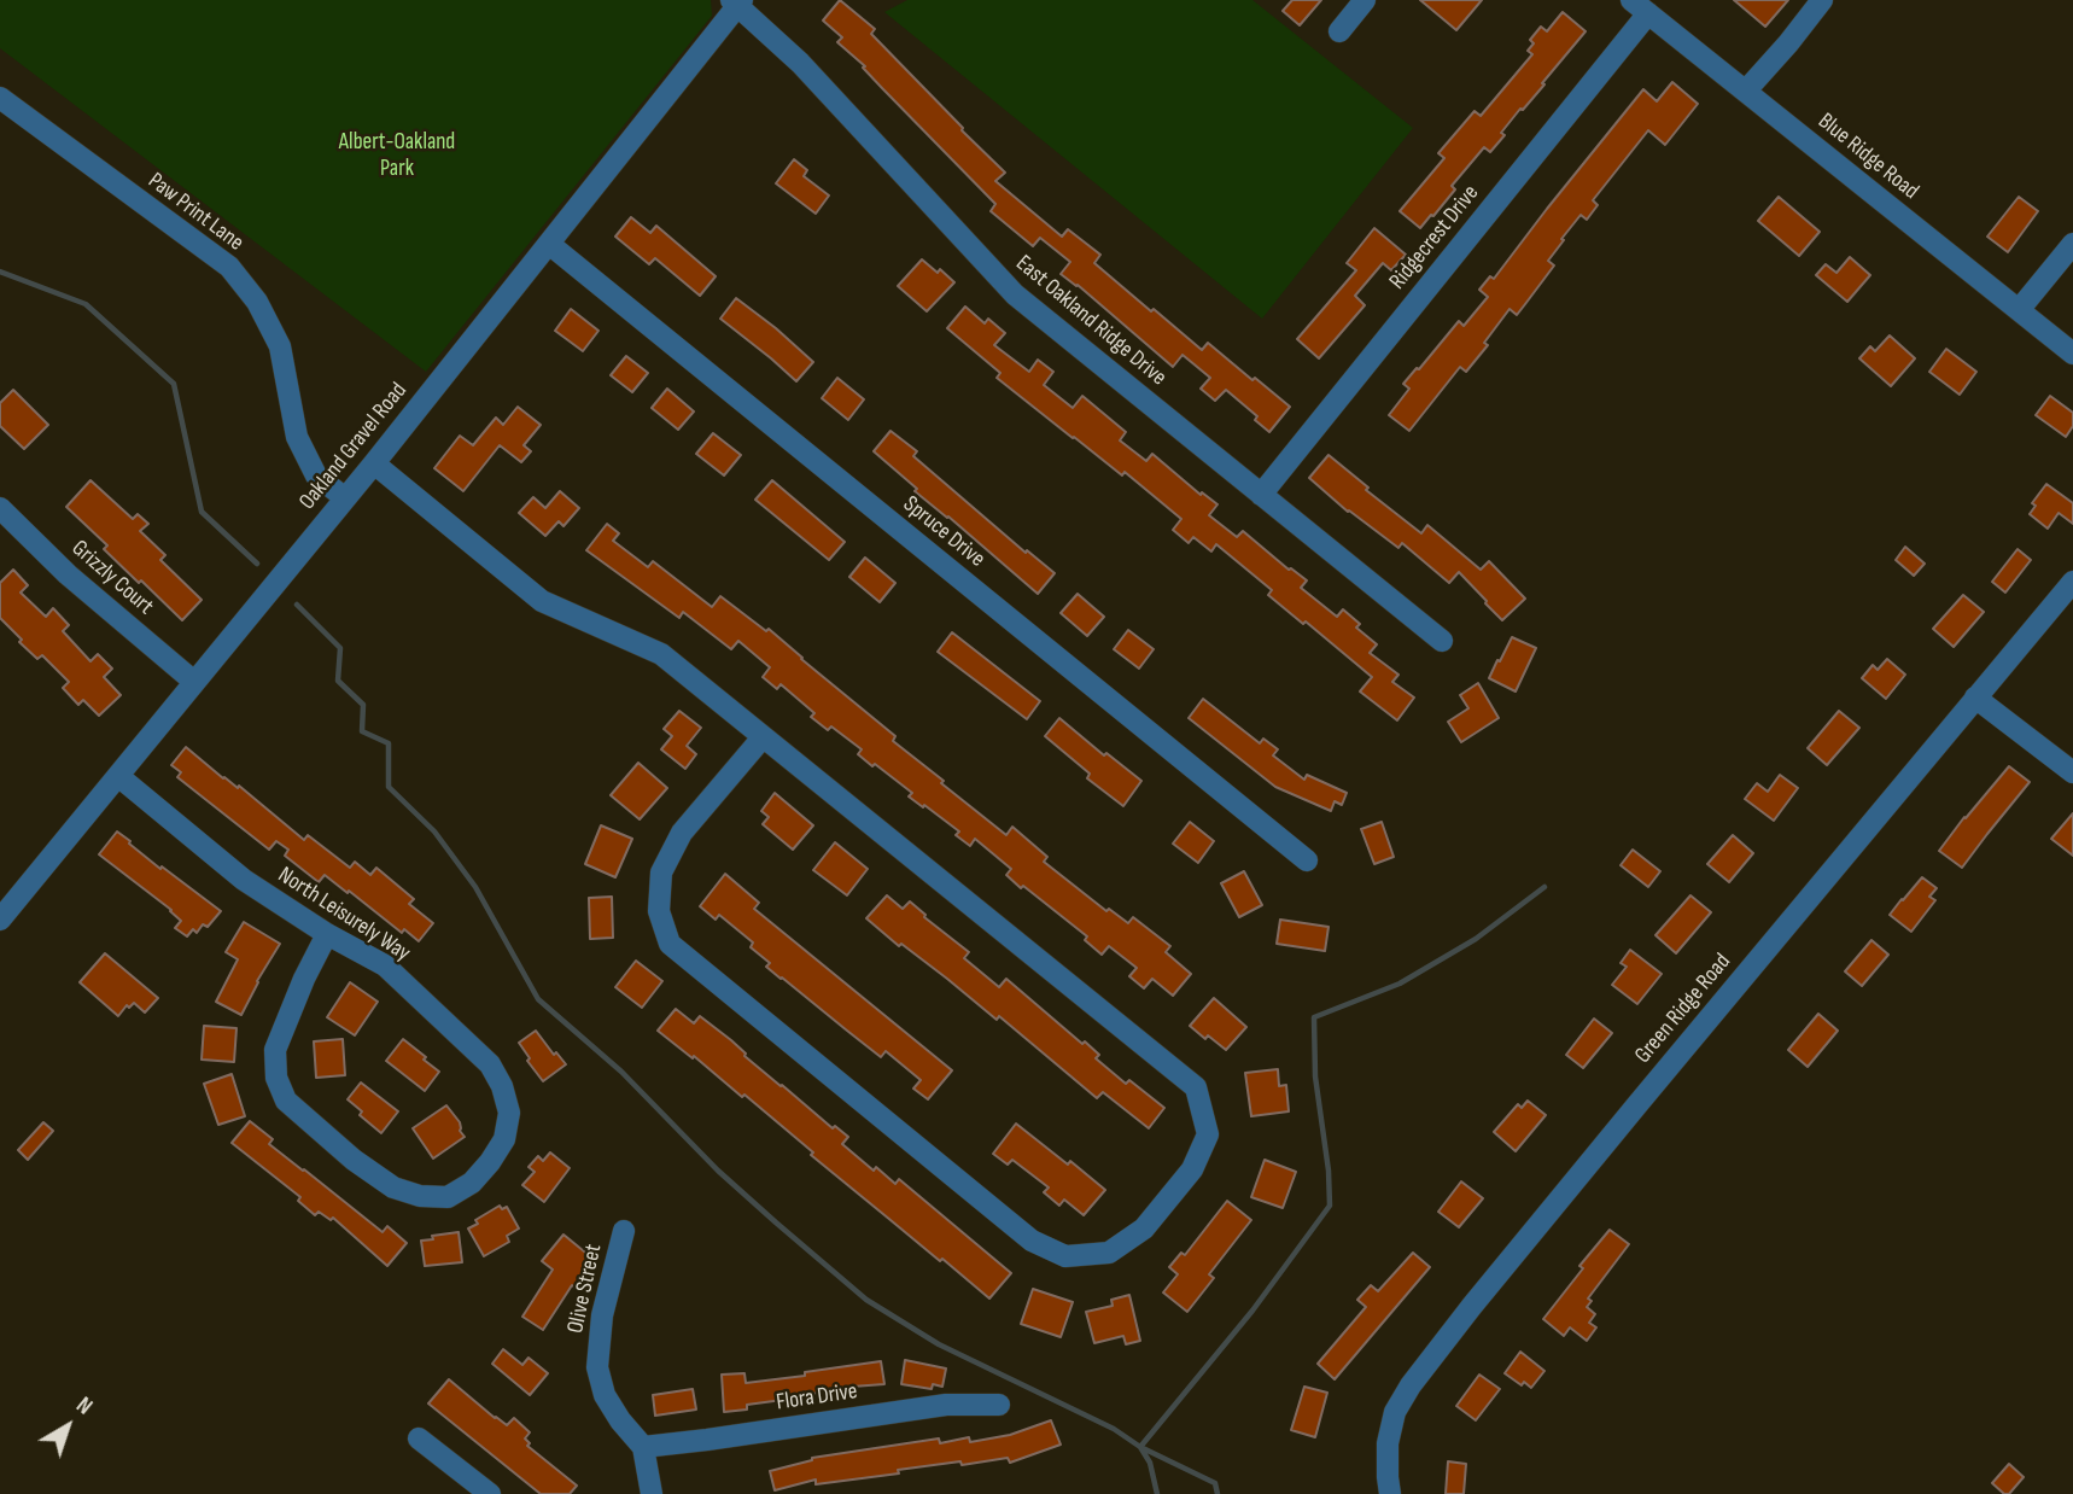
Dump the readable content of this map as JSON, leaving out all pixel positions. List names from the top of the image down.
{
  "streets": {
    "street": [
      "Blue Ridge Road",
      "Paw Print Lane",
      "Ridgecrest Drive",
      "East Oakland Ridge Drive",
      "Oakland Gravel Road",
      "Spruce Drive",
      "Grizzly Court",
      "North Leisurely Way",
      "Green Ridge Road",
      "Olive Street",
      "Flora Drive"
    ]
  },
  "crossings": [
    ["Blue Ridge Road", "Ridgecrest Drive"],
    ["Paw Print Lane", "Oakland Gravel Road"],
    ["Ridgecrest Drive", "East Oakland Ridge Drive"],
    ["East Oakland Ridge Drive", "Oakland Gravel Road"],
    ["Oakland Gravel Road", "Spruce Drive"],
    ["Oakland Gravel Road", "Grizzly Court"],
    ["Oakland Gravel Road", "North Leisurely Way"],
    ["Olive Street", "Flora Drive"]
  ],
  "parks": ["Albert-Oakland Park"],
  "north": "top right"
}
